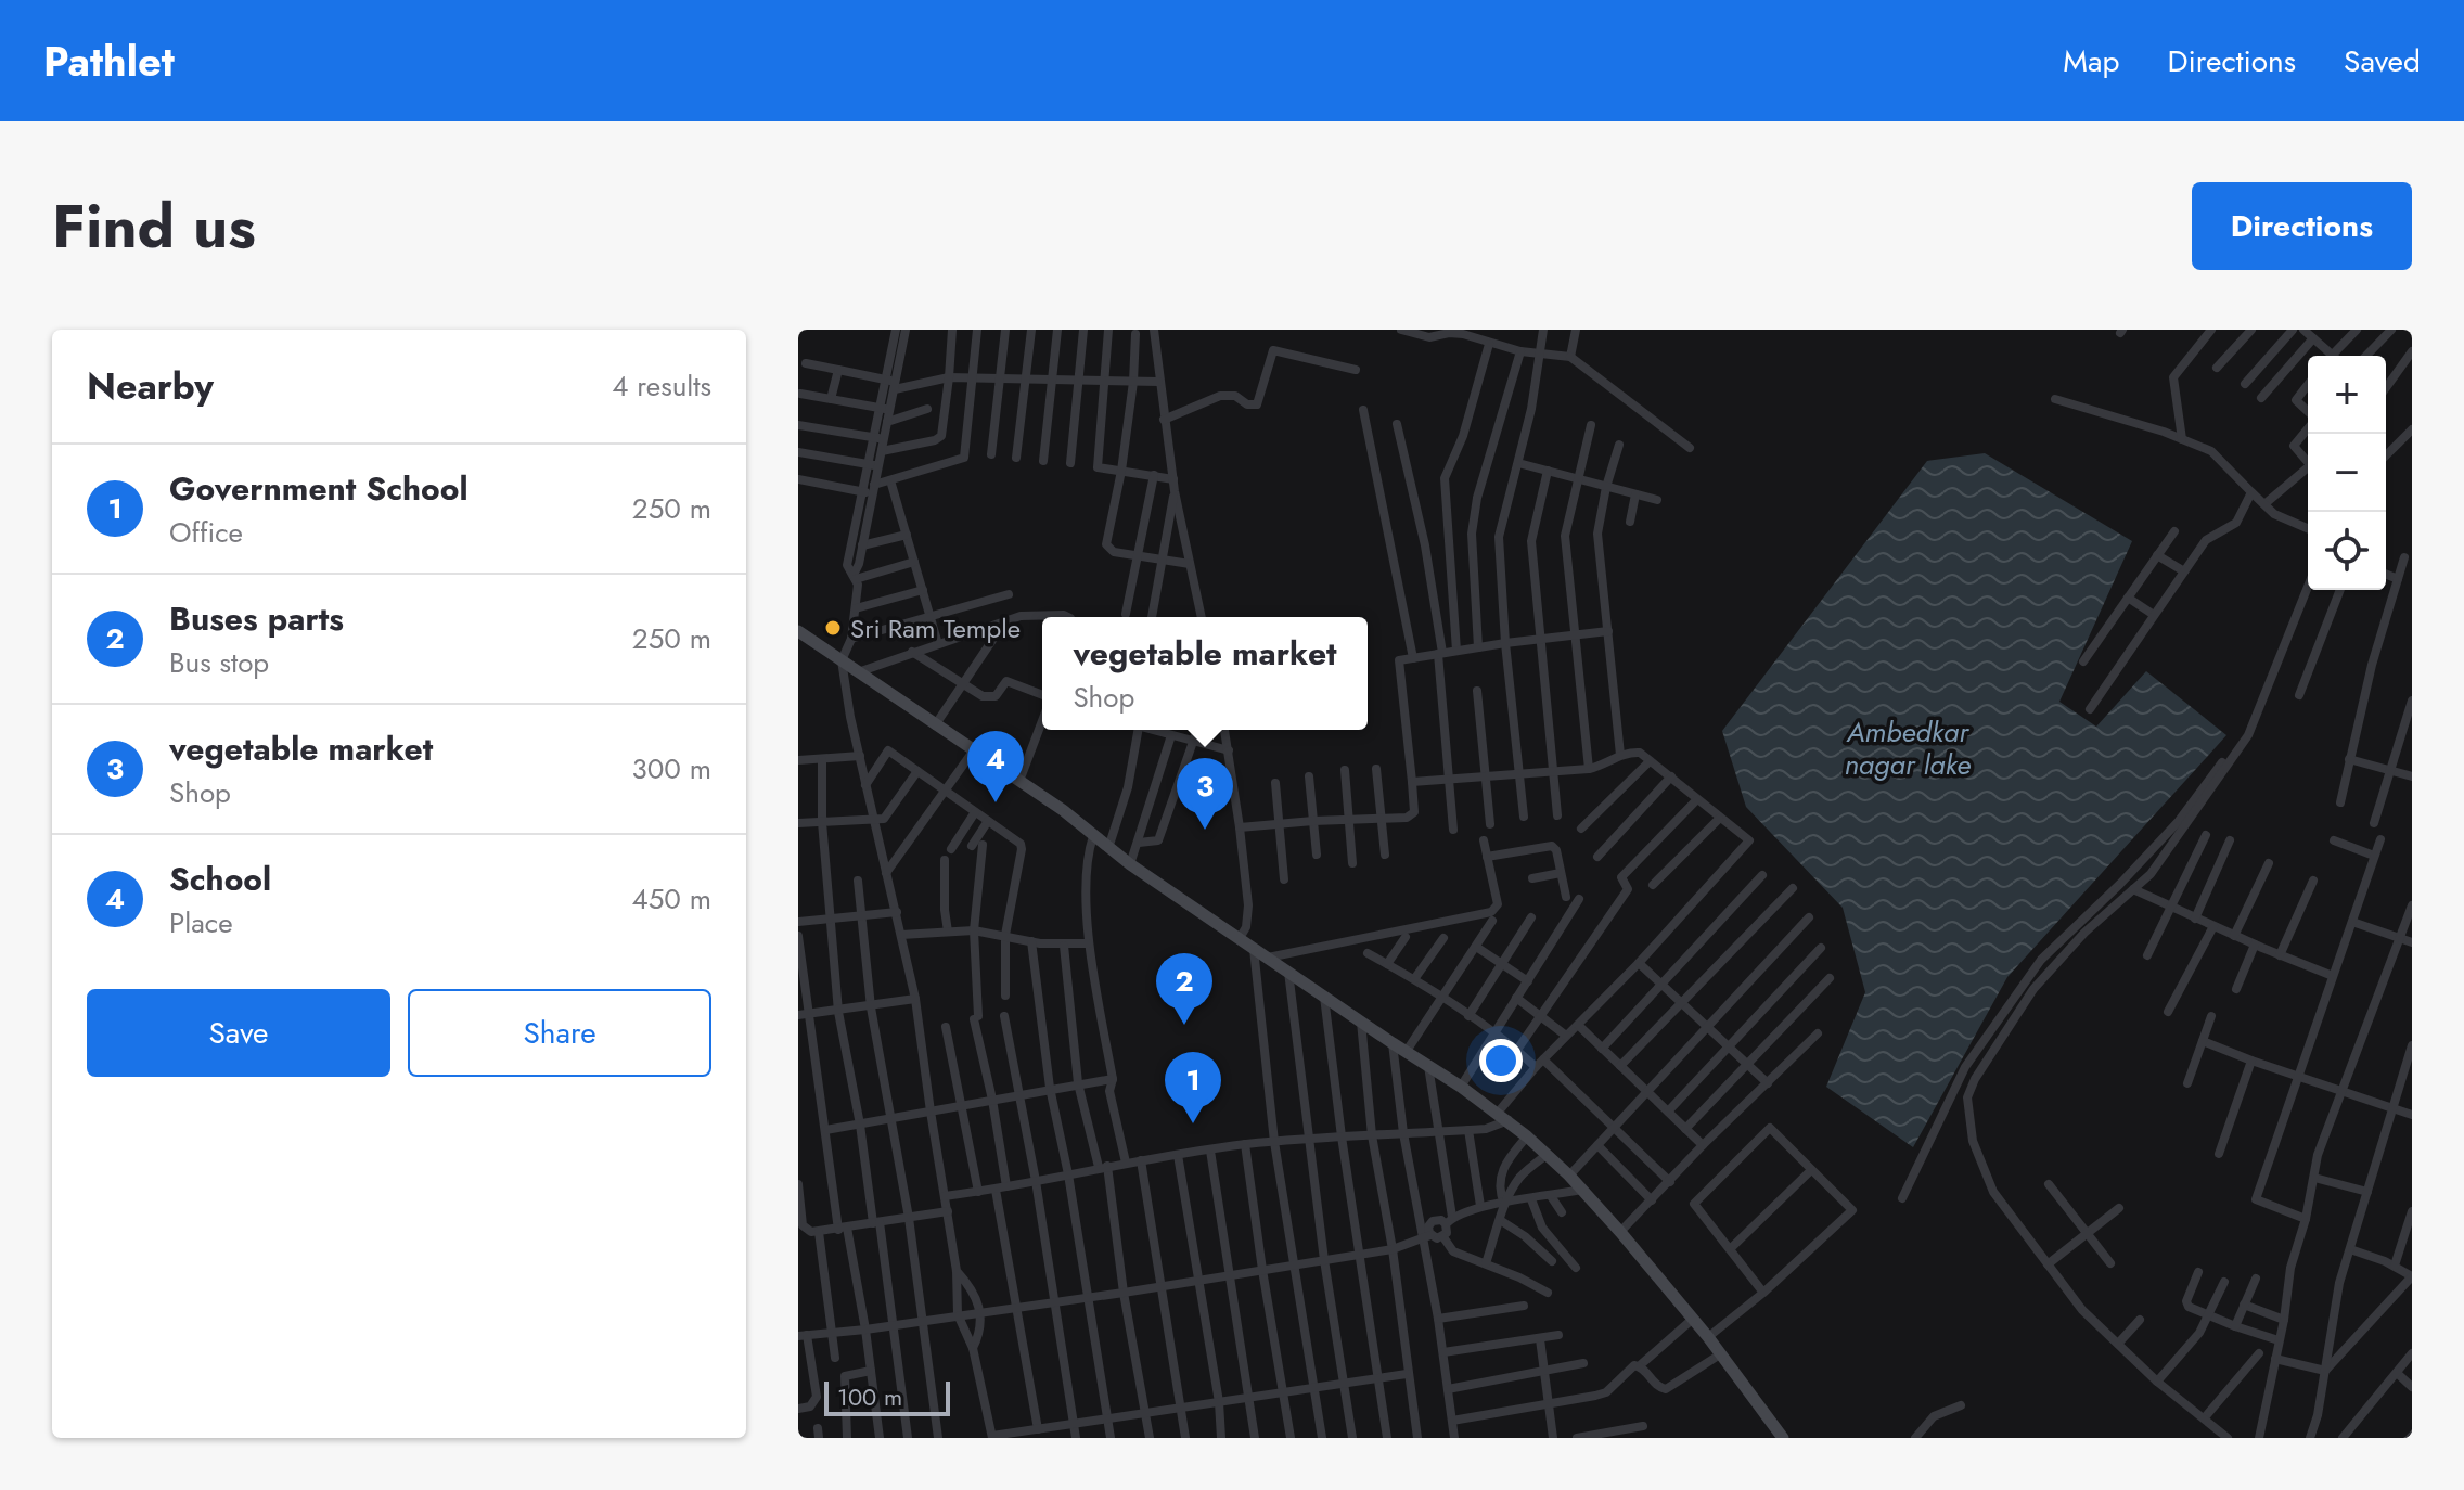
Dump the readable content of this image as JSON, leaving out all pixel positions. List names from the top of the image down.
{
  "water": ["Ambedkar nagar lake"],
  "places": ["Sri Ram Temple"],
  "scale_bar": "100 m",
  "page": {
    "header": "Pathlet",
    "nav": ["Map", "Directions", "Saved"],
    "title": "Find us",
    "buttons": [
      "Directions",
      ["Save", "Share"]
    ],
    "heading": ["Nearby", "4 results"],
    "map_buttons": ["+", "−"],
    "list": [
      {
        "mark": "1",
        "name": "Government School",
        "note": "Office",
        "value": "250 m"
      },
      {
        "mark": "2",
        "name": "Buses parts",
        "note": "Bus stop",
        "value": "250 m"
      },
      {
        "mark": "3",
        "name": "vegetable market",
        "note": "Shop",
        "value": "300 m"
      },
      {
        "mark": "4",
        "name": "School",
        "note": "Place",
        "value": "450 m"
      }
    ],
    "popup": ["vegetable market", "Shop"],
    "pins": [
      "4",
      "3",
      "2",
      "1"
    ],
    "scale": "100 m"
  }
}
